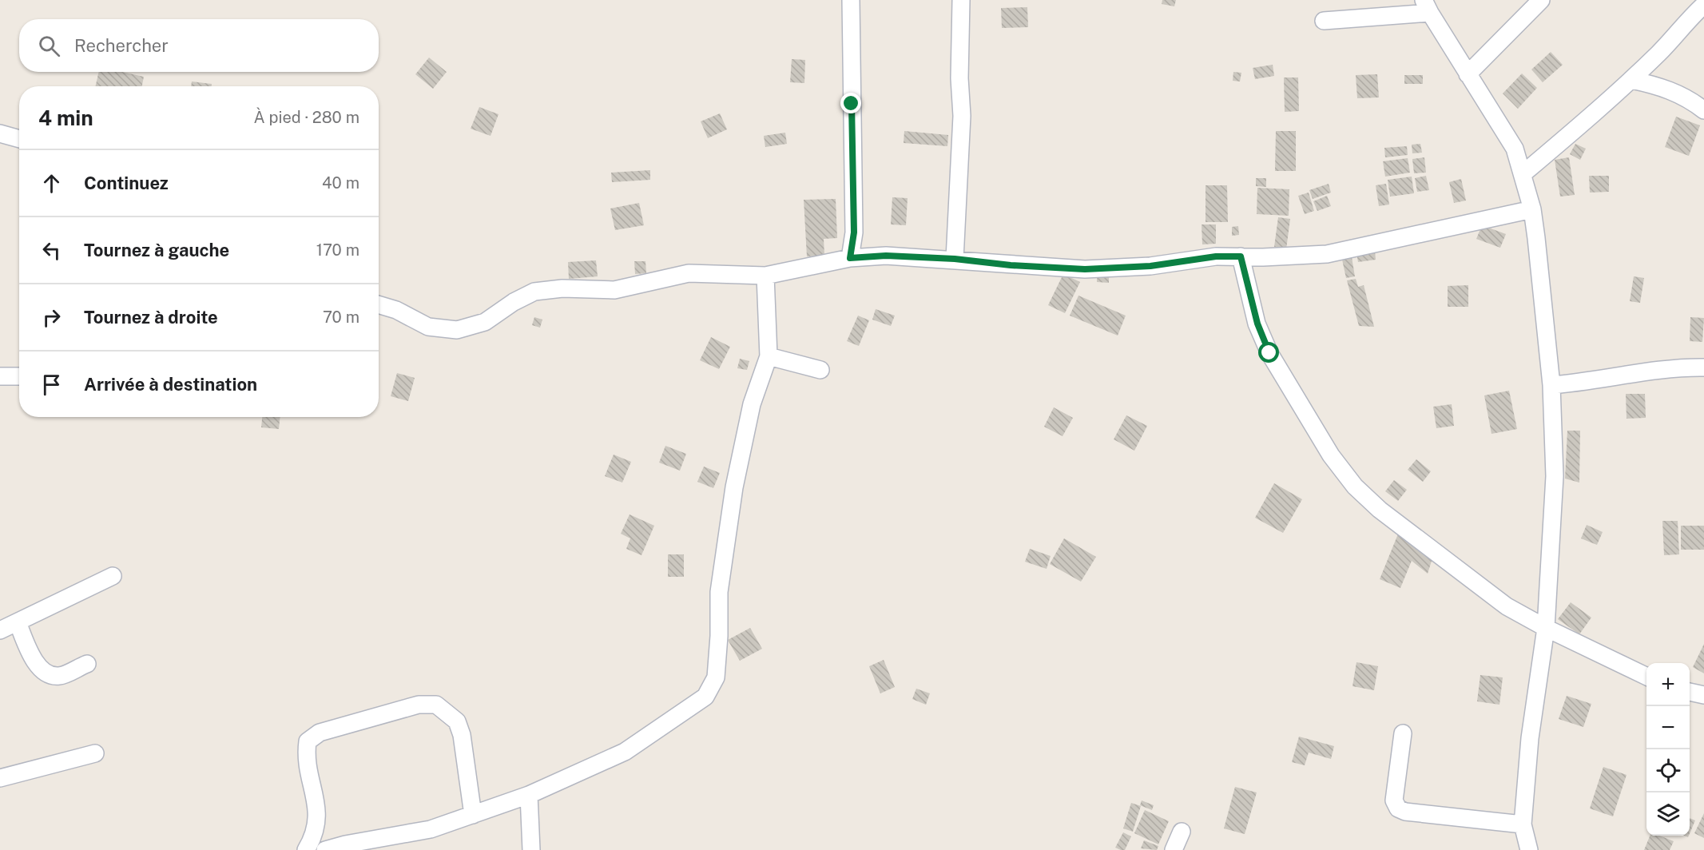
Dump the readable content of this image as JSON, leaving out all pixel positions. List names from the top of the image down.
{
  "page": {
    "search": "Rechercher",
    "heading": ["4 min", "À pied · 280 m"],
    "list": [
      ["Continuez", "40 m"],
      ["Tournez à gauche", "170 m"],
      ["Tournez à droite", "70 m"],
      "Arrivée à destination"
    ],
    "map_buttons": ["+", "−"]
  }
}
